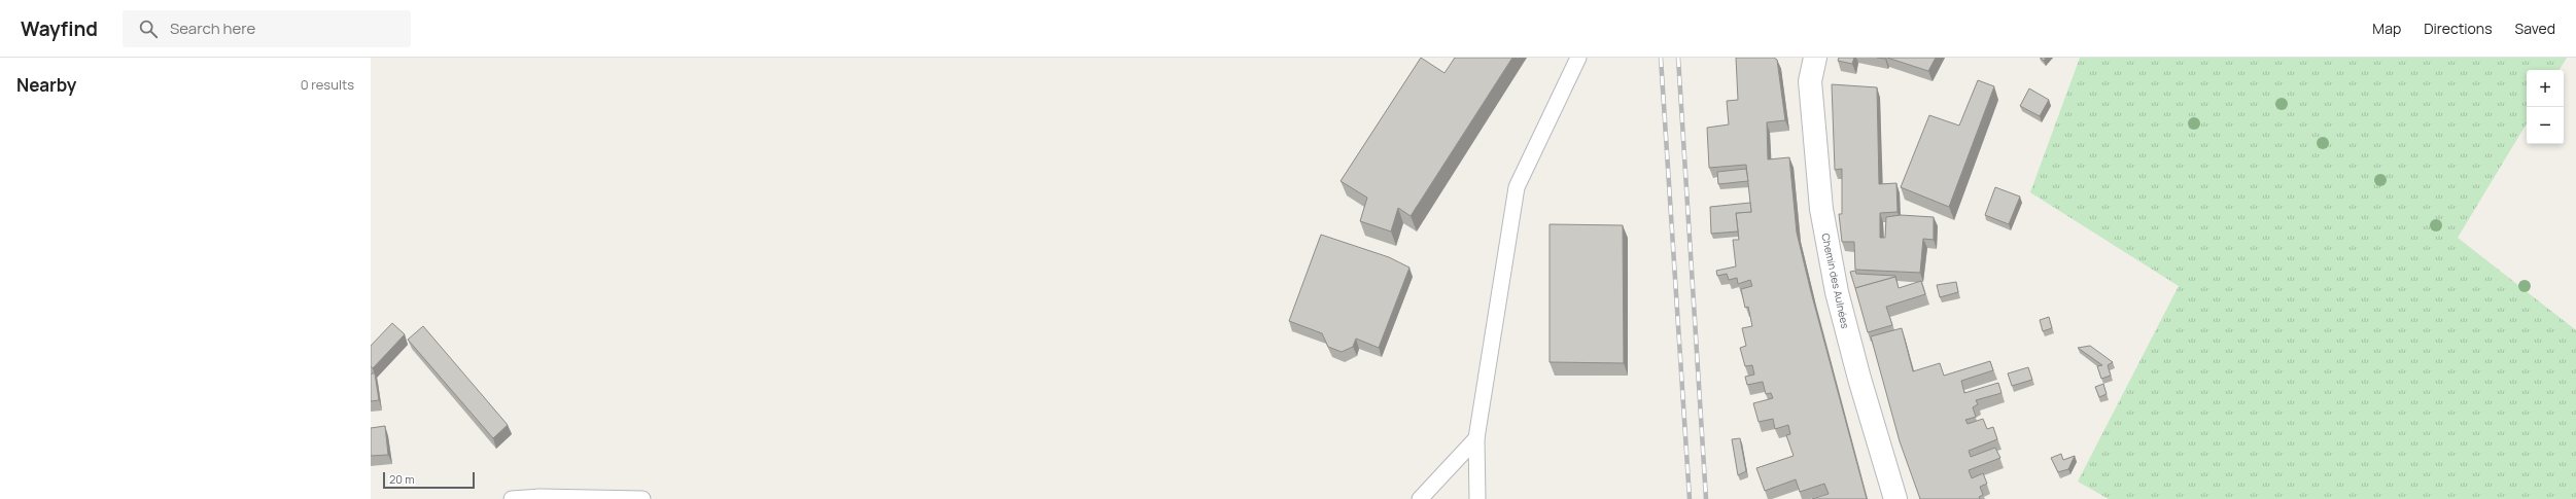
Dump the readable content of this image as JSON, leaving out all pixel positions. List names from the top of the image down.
{
  "streets": {
    "street": ["Chemin des Aulnées"]
  },
  "scale_bar": "20 m",
  "page": {
    "header": "Wayfind",
    "search": "Search here",
    "nav": ["Map", "Directions", "Saved"],
    "heading": ["Nearby", "0 results"],
    "map_buttons": ["+", "−"],
    "scale": "20 m"
  }
}
